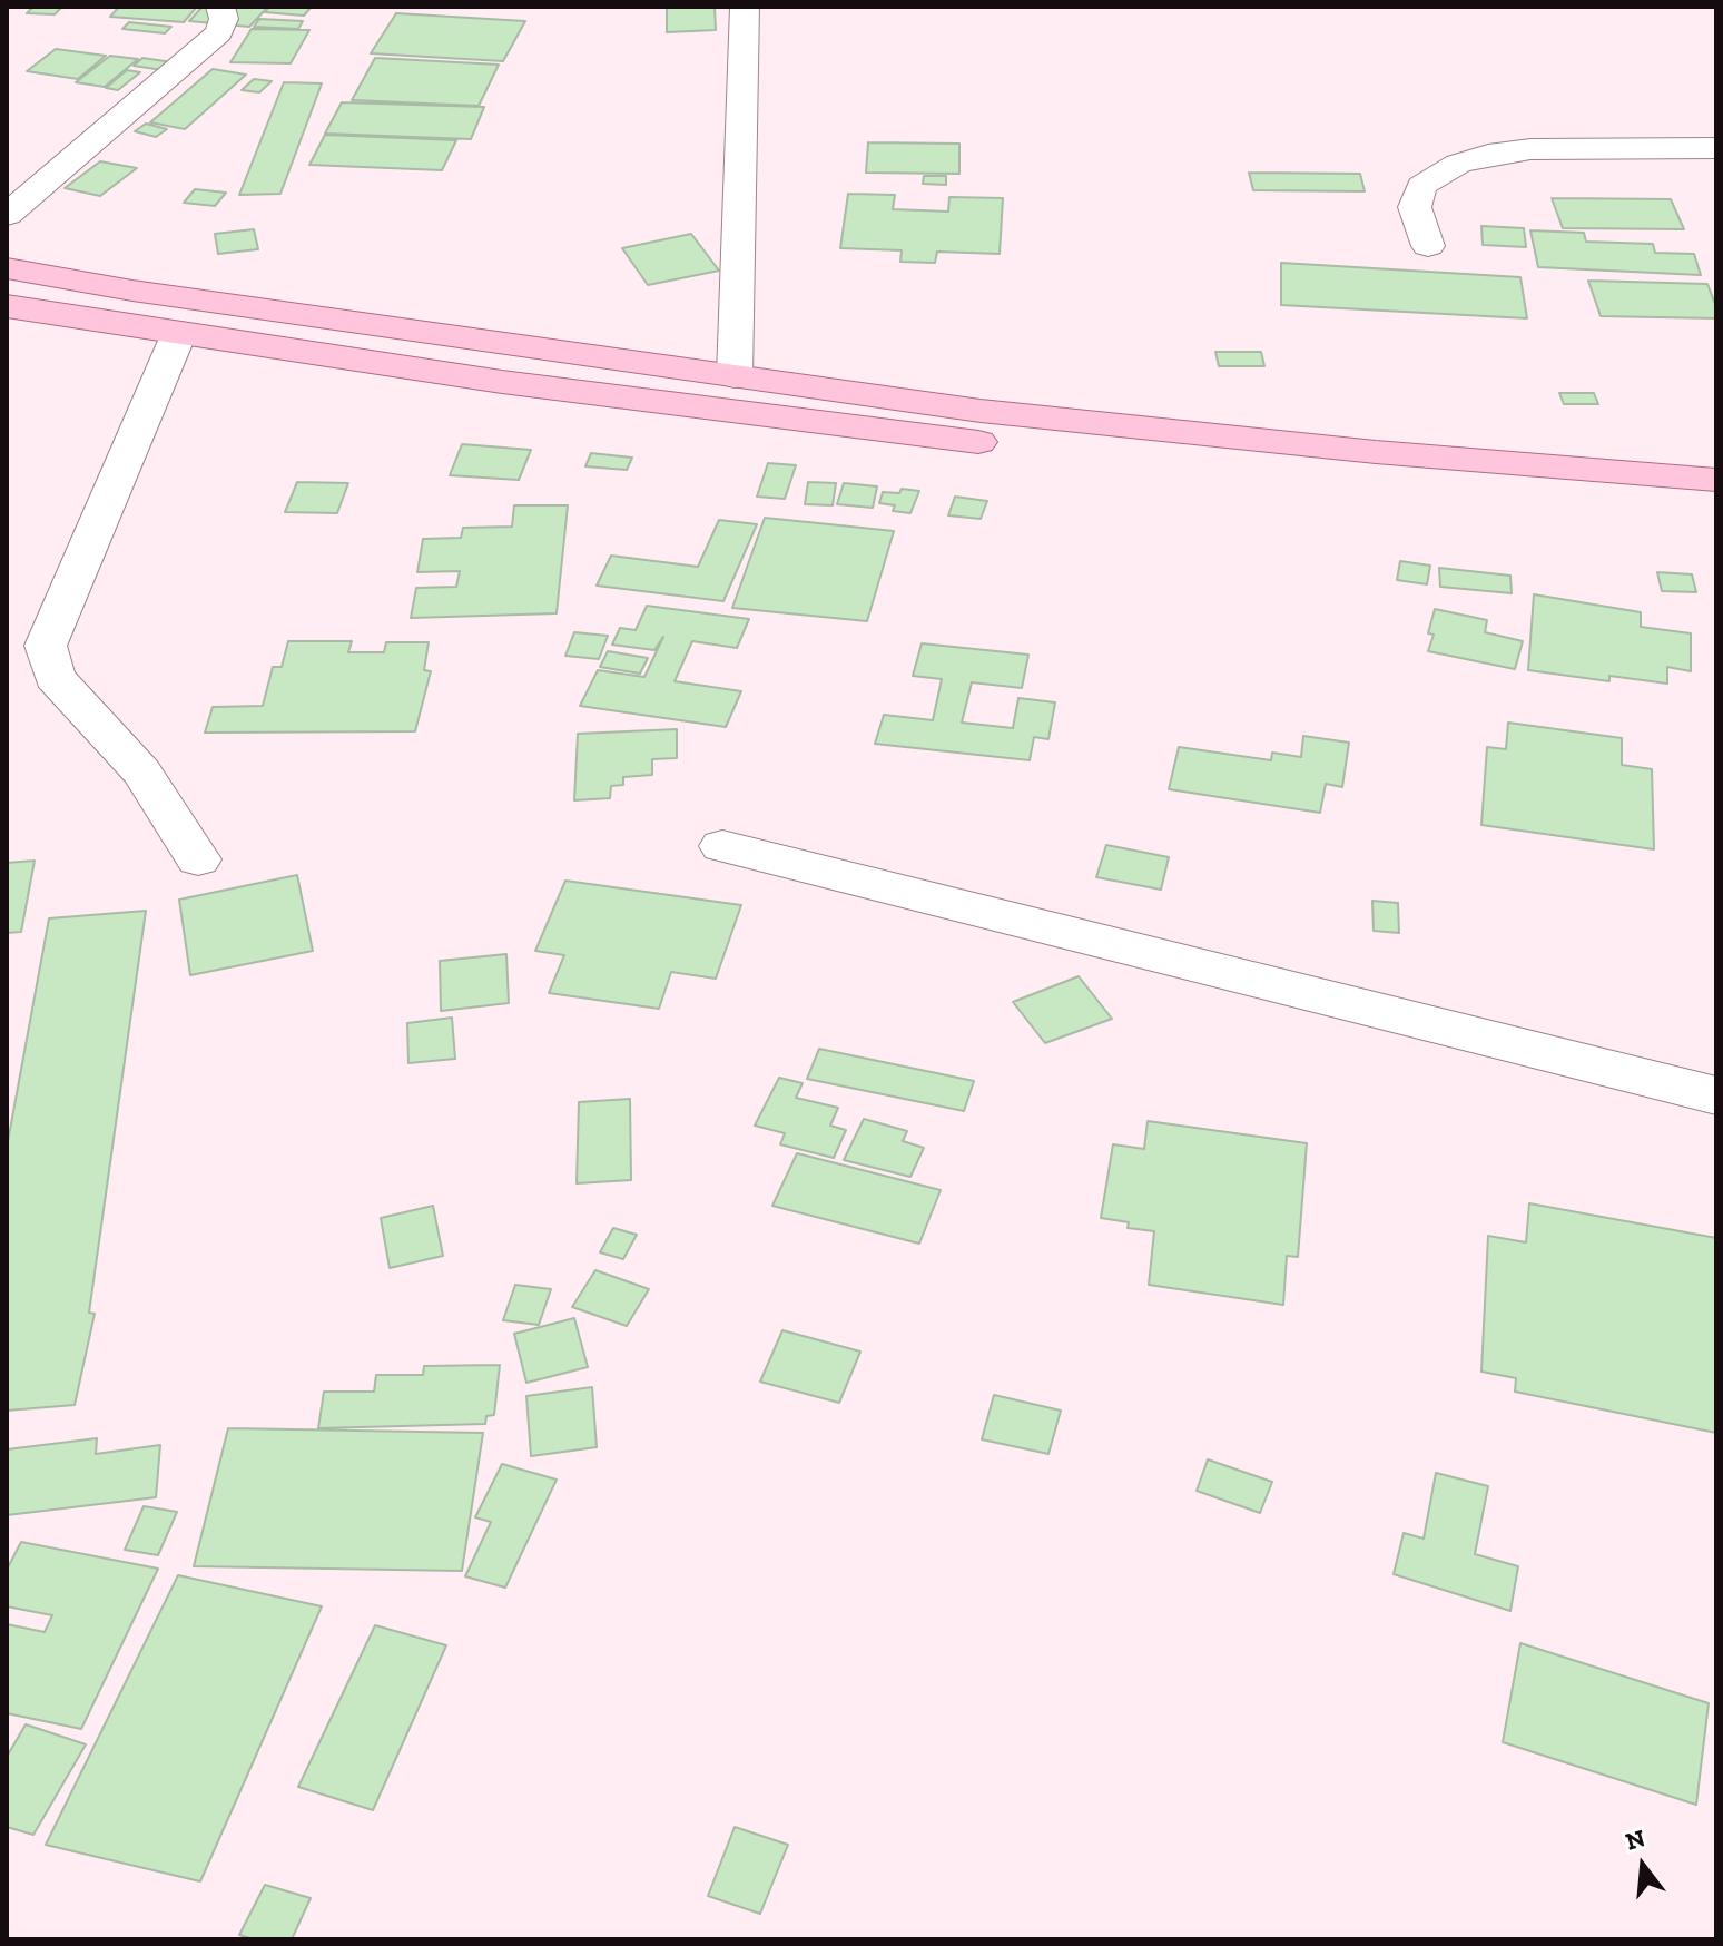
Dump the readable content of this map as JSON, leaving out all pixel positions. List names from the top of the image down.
{
  "north": "top"
}
